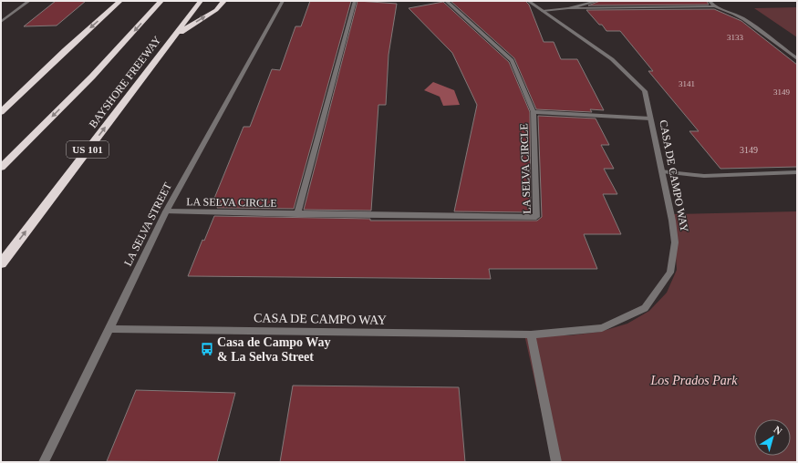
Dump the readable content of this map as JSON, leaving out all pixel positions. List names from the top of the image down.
{
  "streets": {
    "highway": ["BAYSHORE FREEWAY", "US 101"],
    "street": ["LA SELVA CIRCLE", "CASA DE CAMPO WAY", "LA SELVA STREET"]
  },
  "crossings": [
    ["LA SELVA CIRCLE", "LA SELVA STREET"],
    ["CASA DE CAMPO WAY", "LA SELVA STREET"]
  ],
  "parks": ["Los Prados Park"],
  "places": {
    "bus stop": ["Casa de Campo Way & La Selva Street"]
  },
  "house_numbers": [
    "3133",
    "3141",
    "3149",
    "3149"
  ],
  "north": "top right"
}
